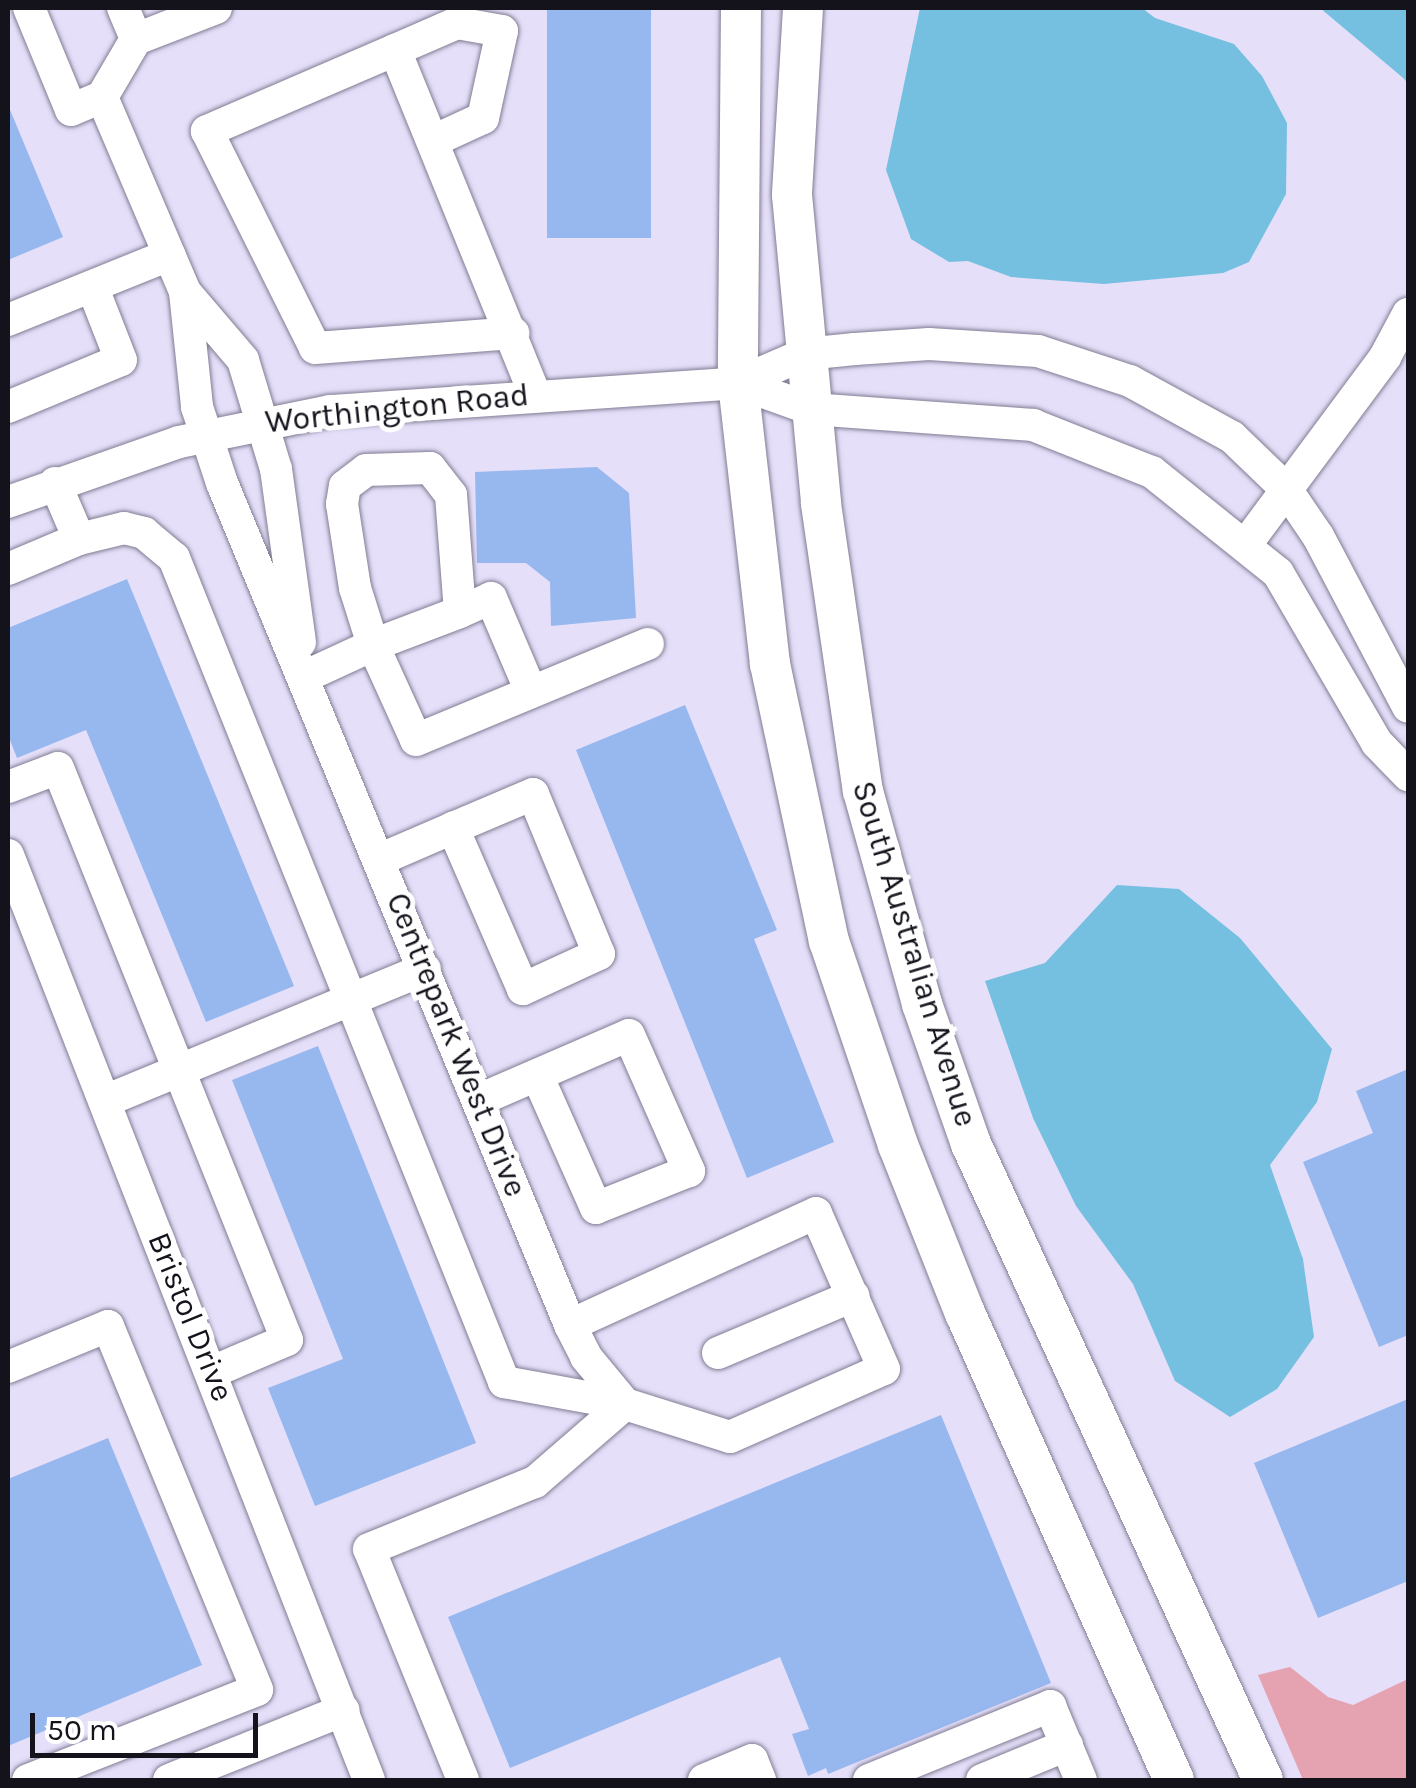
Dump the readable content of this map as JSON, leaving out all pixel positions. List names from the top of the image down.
{
  "streets": {
    "main road": ["South Australian Avenue"],
    "street": ["Worthington Road", "Centrepark West Drive", "Bristol Drive"]
  },
  "crossings": [
    ["Worthington Road", "South Australian Avenue"],
    ["Worthington Road", "Centrepark West Drive"]
  ],
  "scale_bar": "50 m"
}
